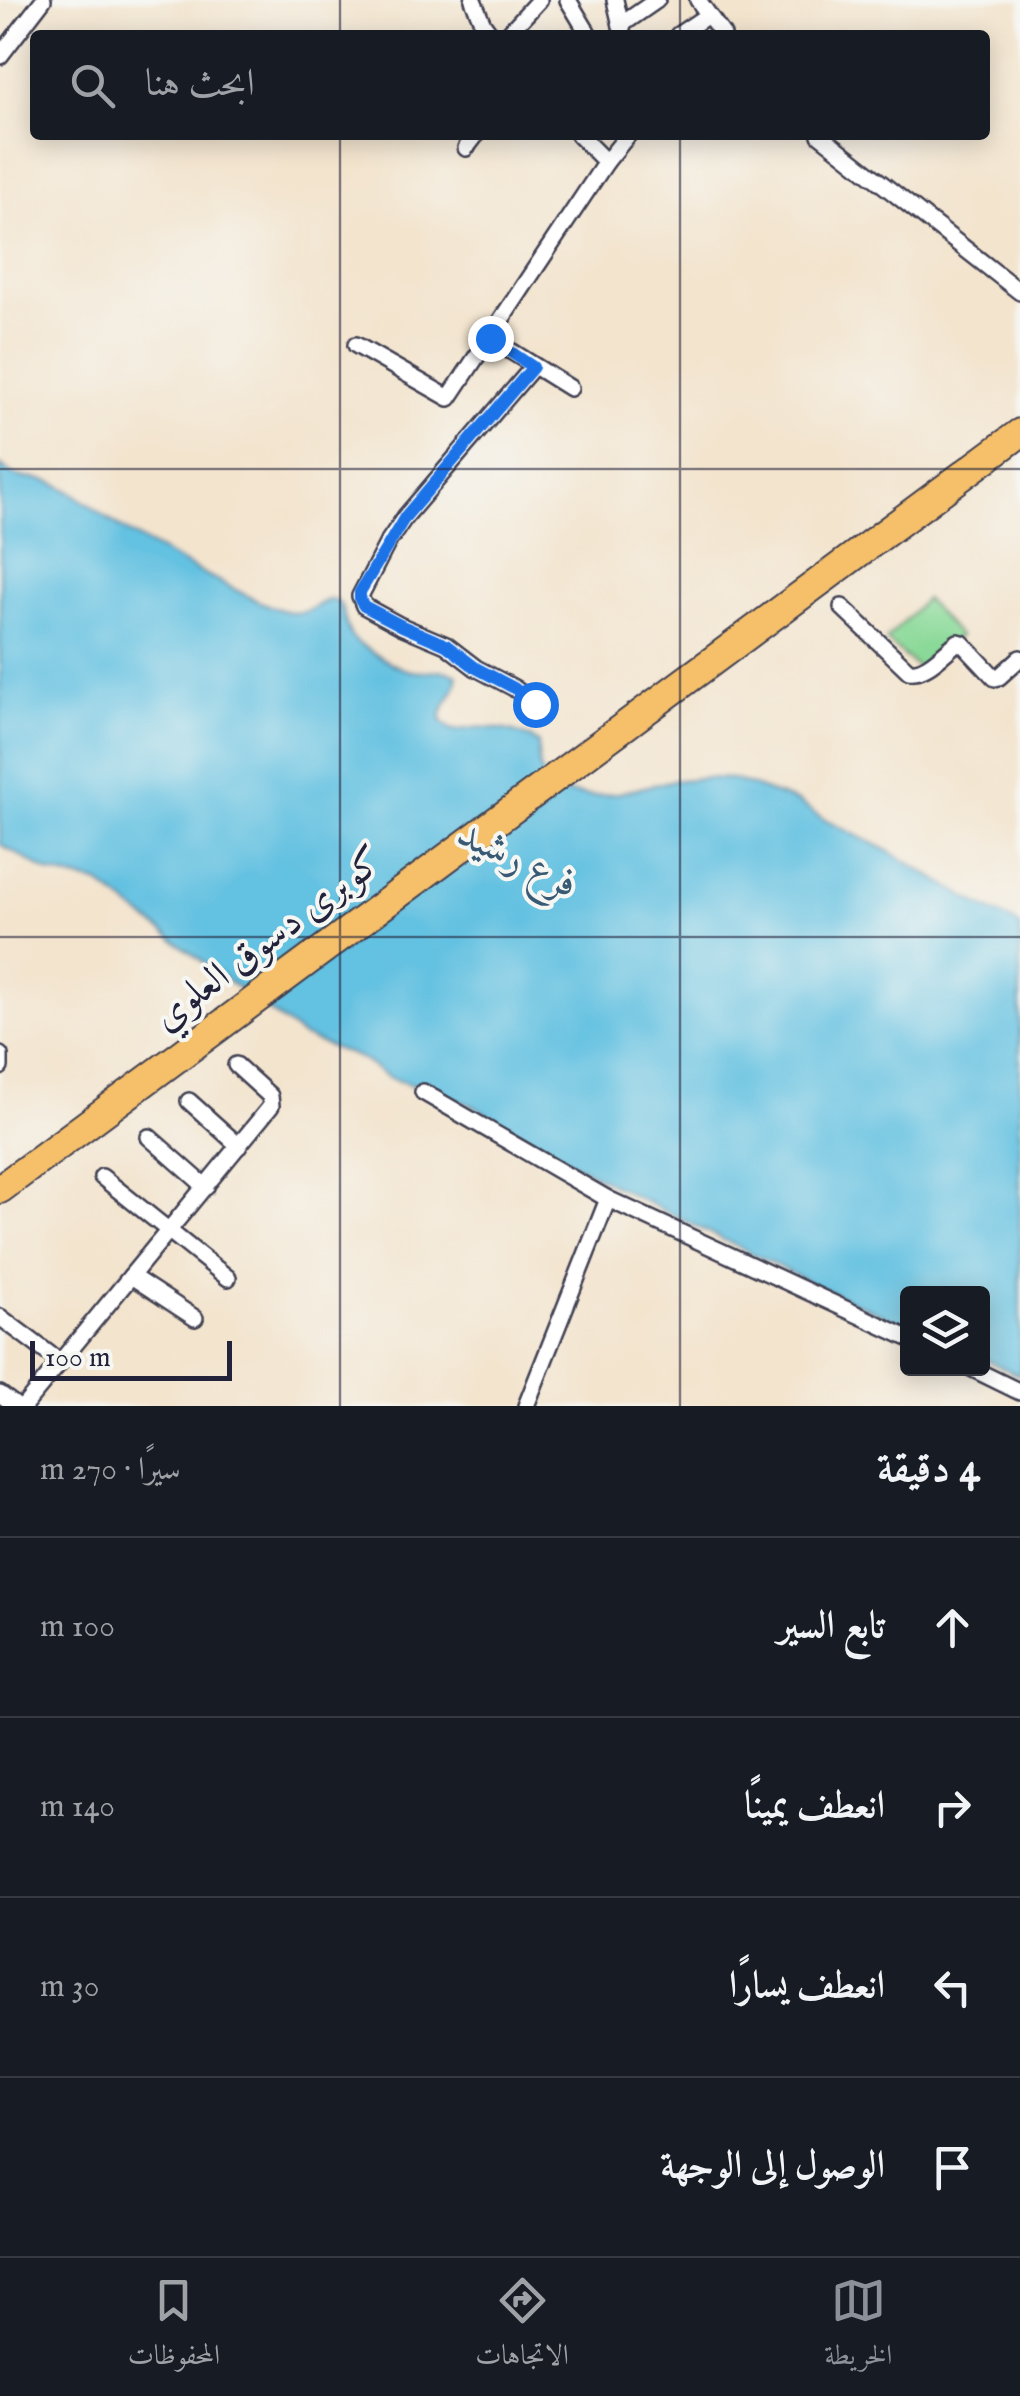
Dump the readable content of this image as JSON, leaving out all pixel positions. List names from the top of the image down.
{
  "streets": {
    "highway": ["كوبرى دسوق العلوي"]
  },
  "water": ["فرع رشيد"],
  "scale_bar": "100 m",
  "page": {
    "search": "ابحث هنا",
    "scale": "100 m",
    "heading": ["4 دقيقة", "سيرًا · 270 m"],
    "list": [
      ["تابع السير", "100 m"],
      ["انعطف يمينًا", "140 m"],
      ["انعطف يسارًا", "30 m"],
      "الوصول إلى الوجهة"
    ],
    "nav": ["الخريطة", "الاتجاهات", "المحفوظات"]
  }
}
